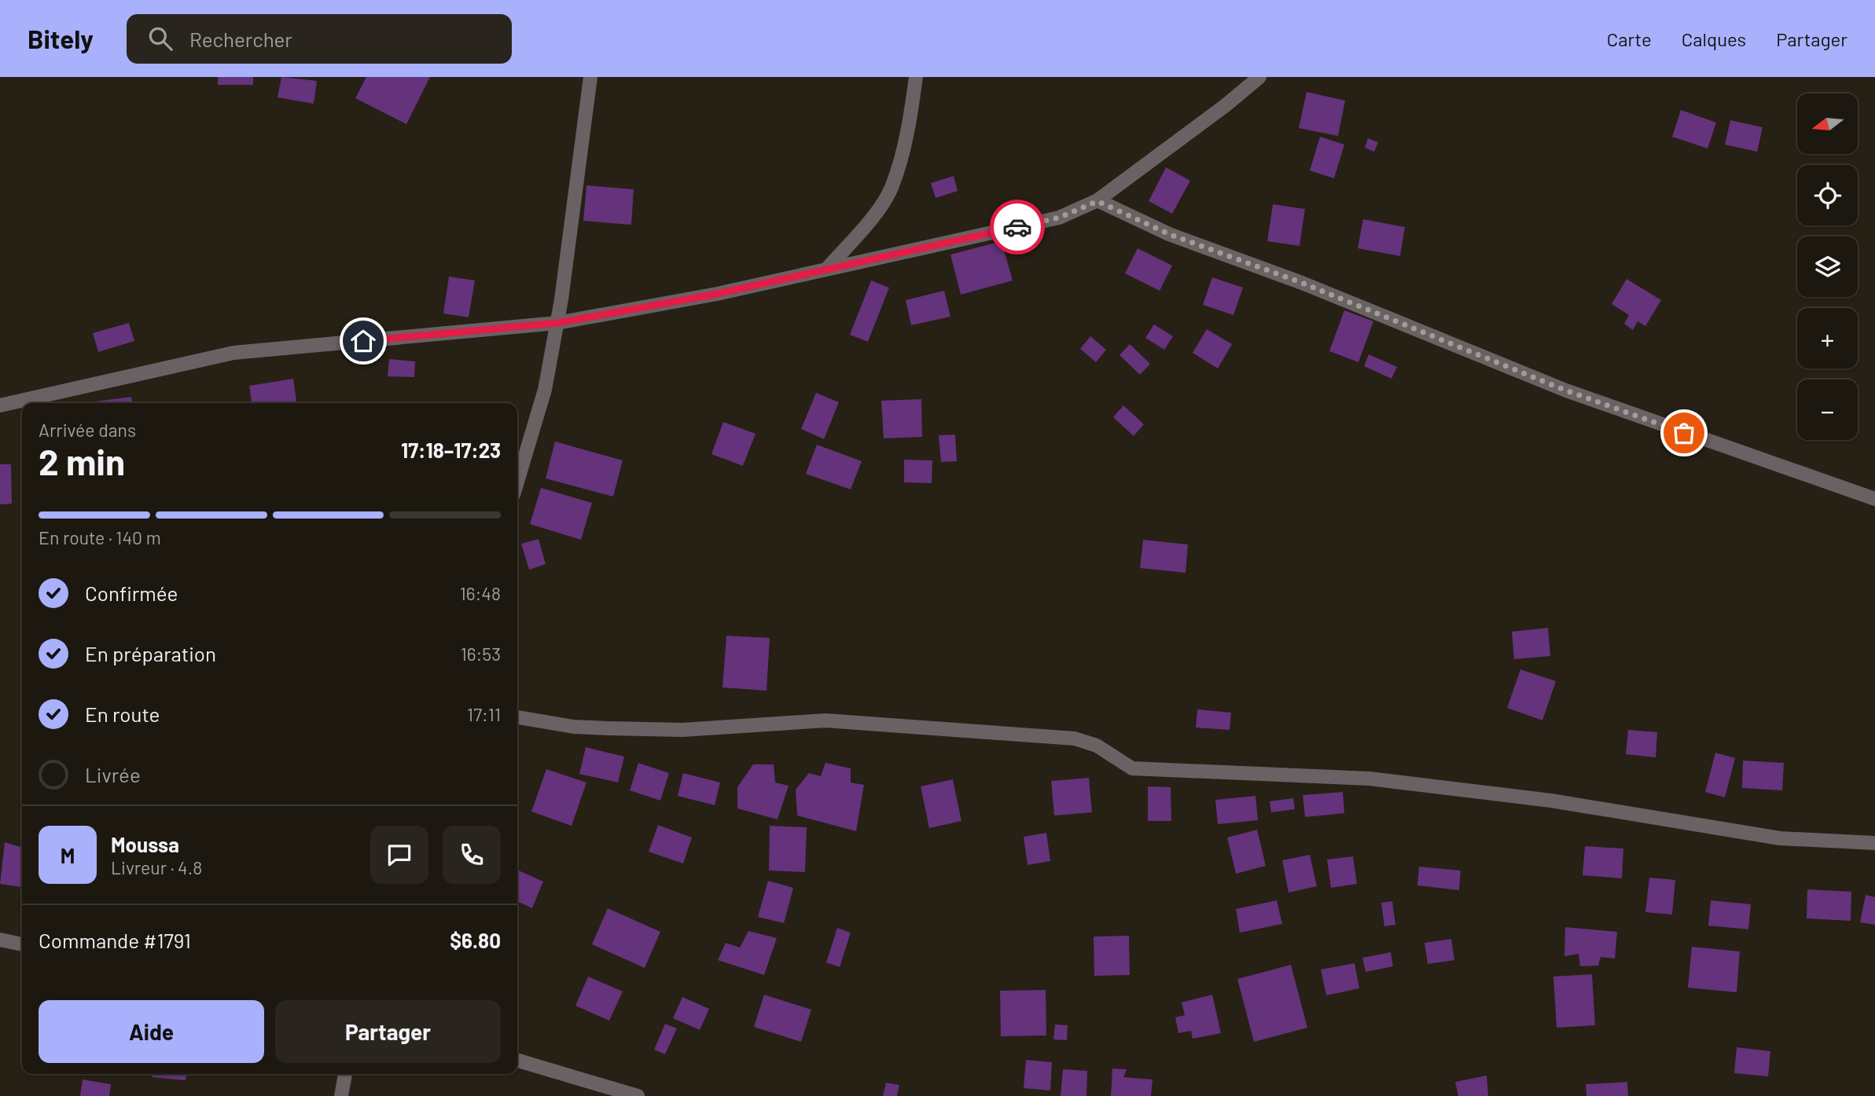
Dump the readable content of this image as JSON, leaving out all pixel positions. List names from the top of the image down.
{
  "north": "left",
  "page": {
    "header": "Bitely",
    "search": "Rechercher",
    "nav": ["Carte", "Calques", "Partager"],
    "map_buttons": ["+", "−"],
    "heading": ["2 min", "Arrivée dans", "17:18–17:23"],
    "panel": [
      "Moussa",
      "Livreur · 4.8",
      "Commande #1791",
      "$6.80"
    ],
    "bar": "En route · 140 m",
    "list": [
      ["Confirmée", "16:48"],
      ["En préparation", "16:53"],
      ["En route", "17:11"],
      "Livrée"
    ],
    "round": "M",
    "buttons": ["Aide", "Partager"]
  }
}
